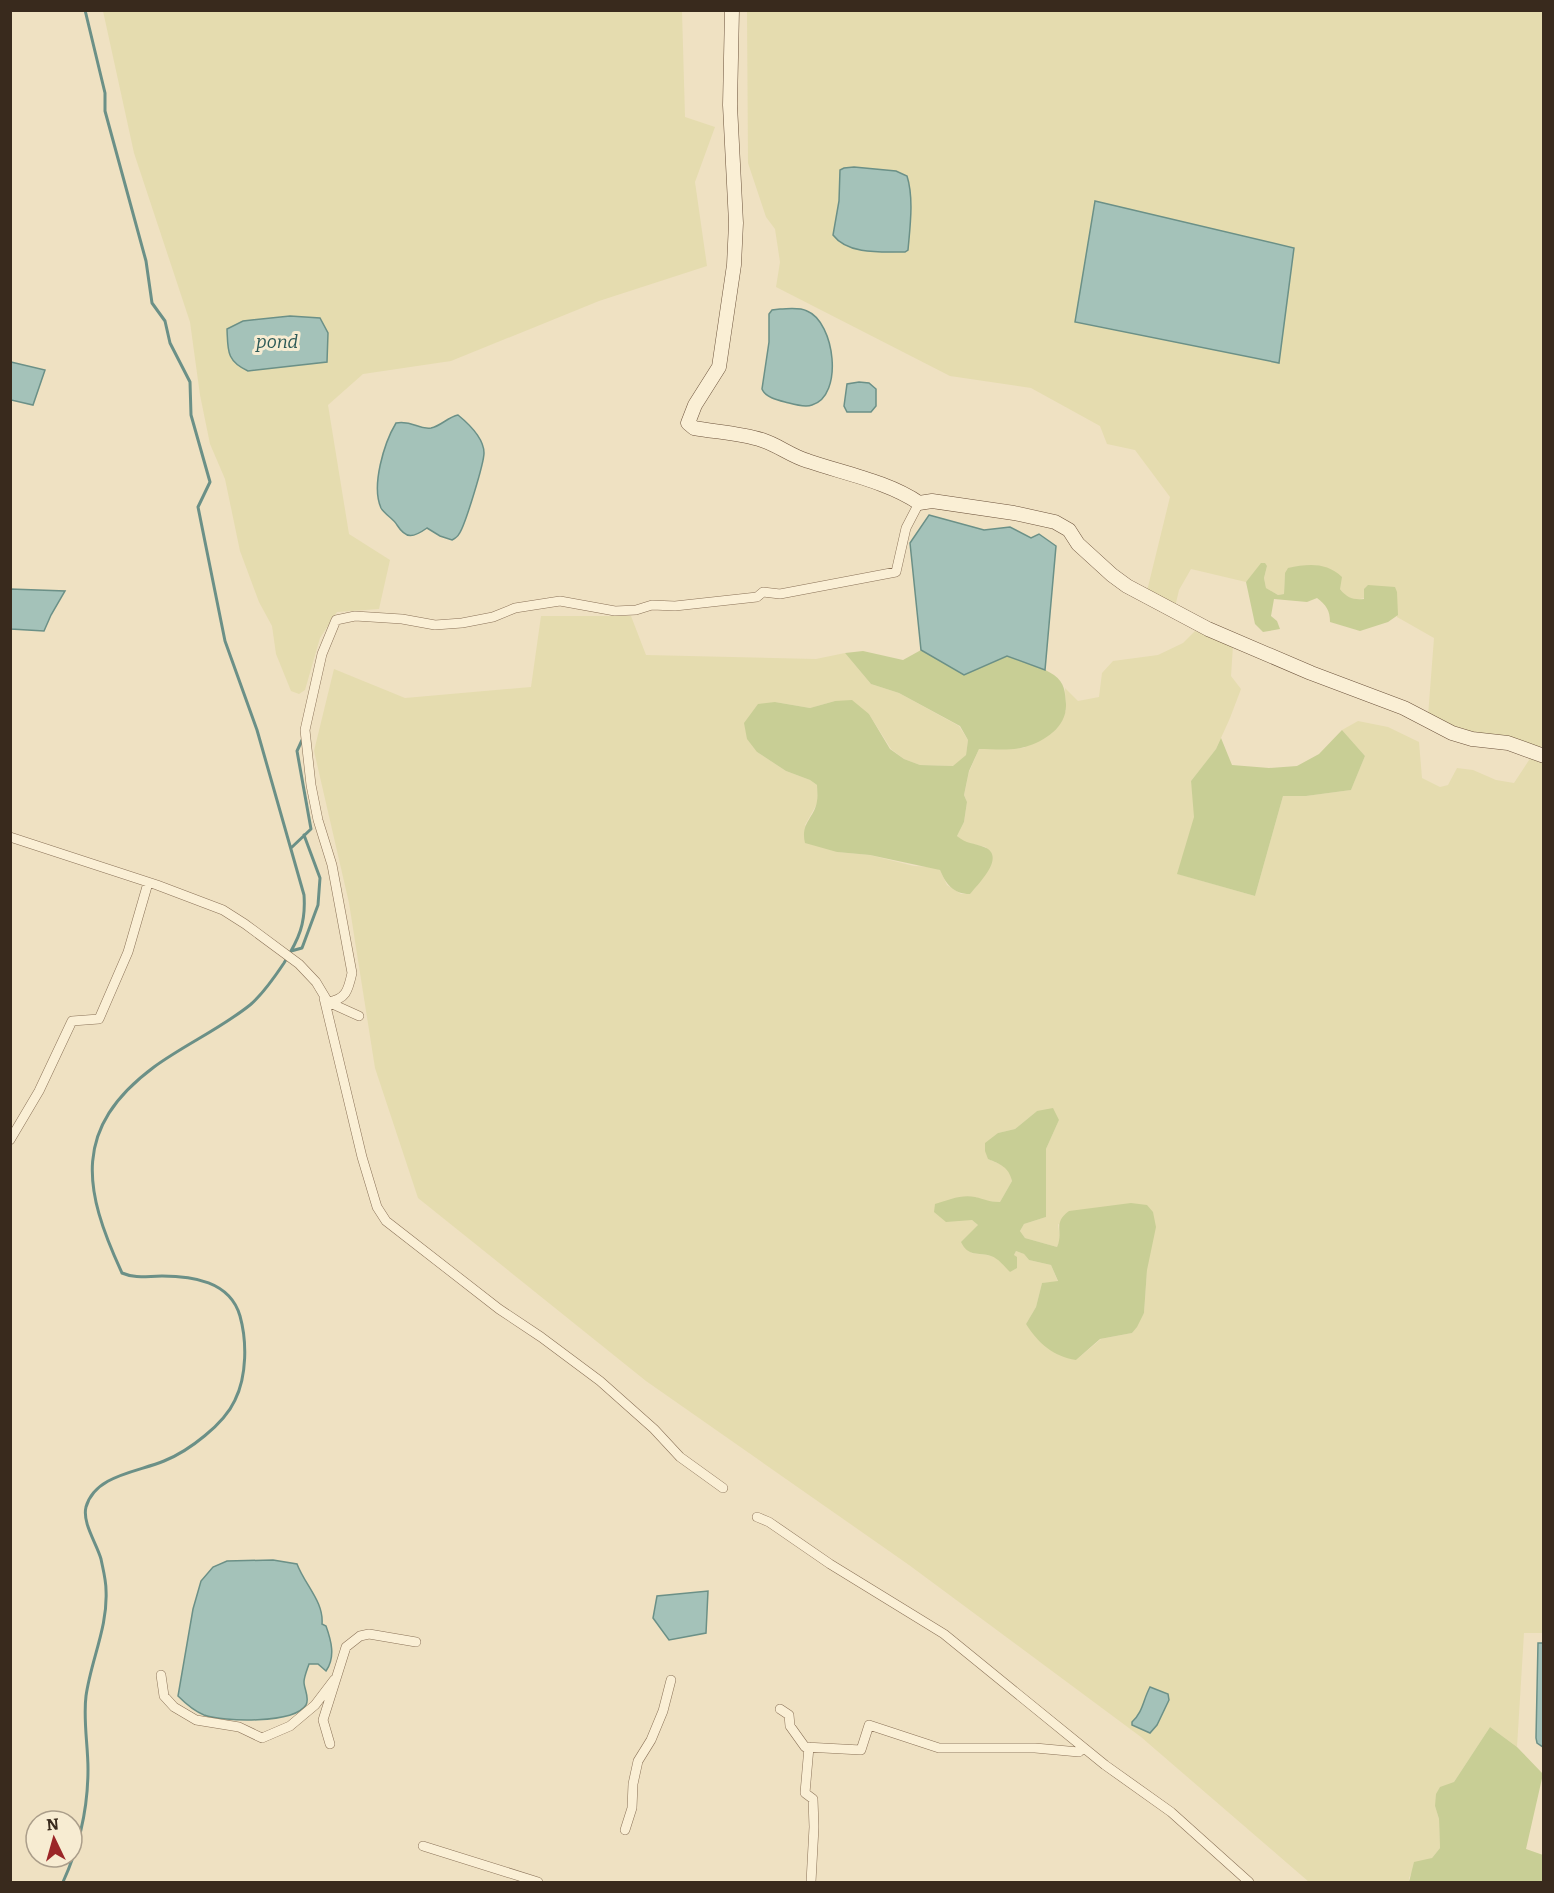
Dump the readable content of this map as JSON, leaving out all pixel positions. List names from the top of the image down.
{
  "water": ["pond"],
  "north": "top"
}
